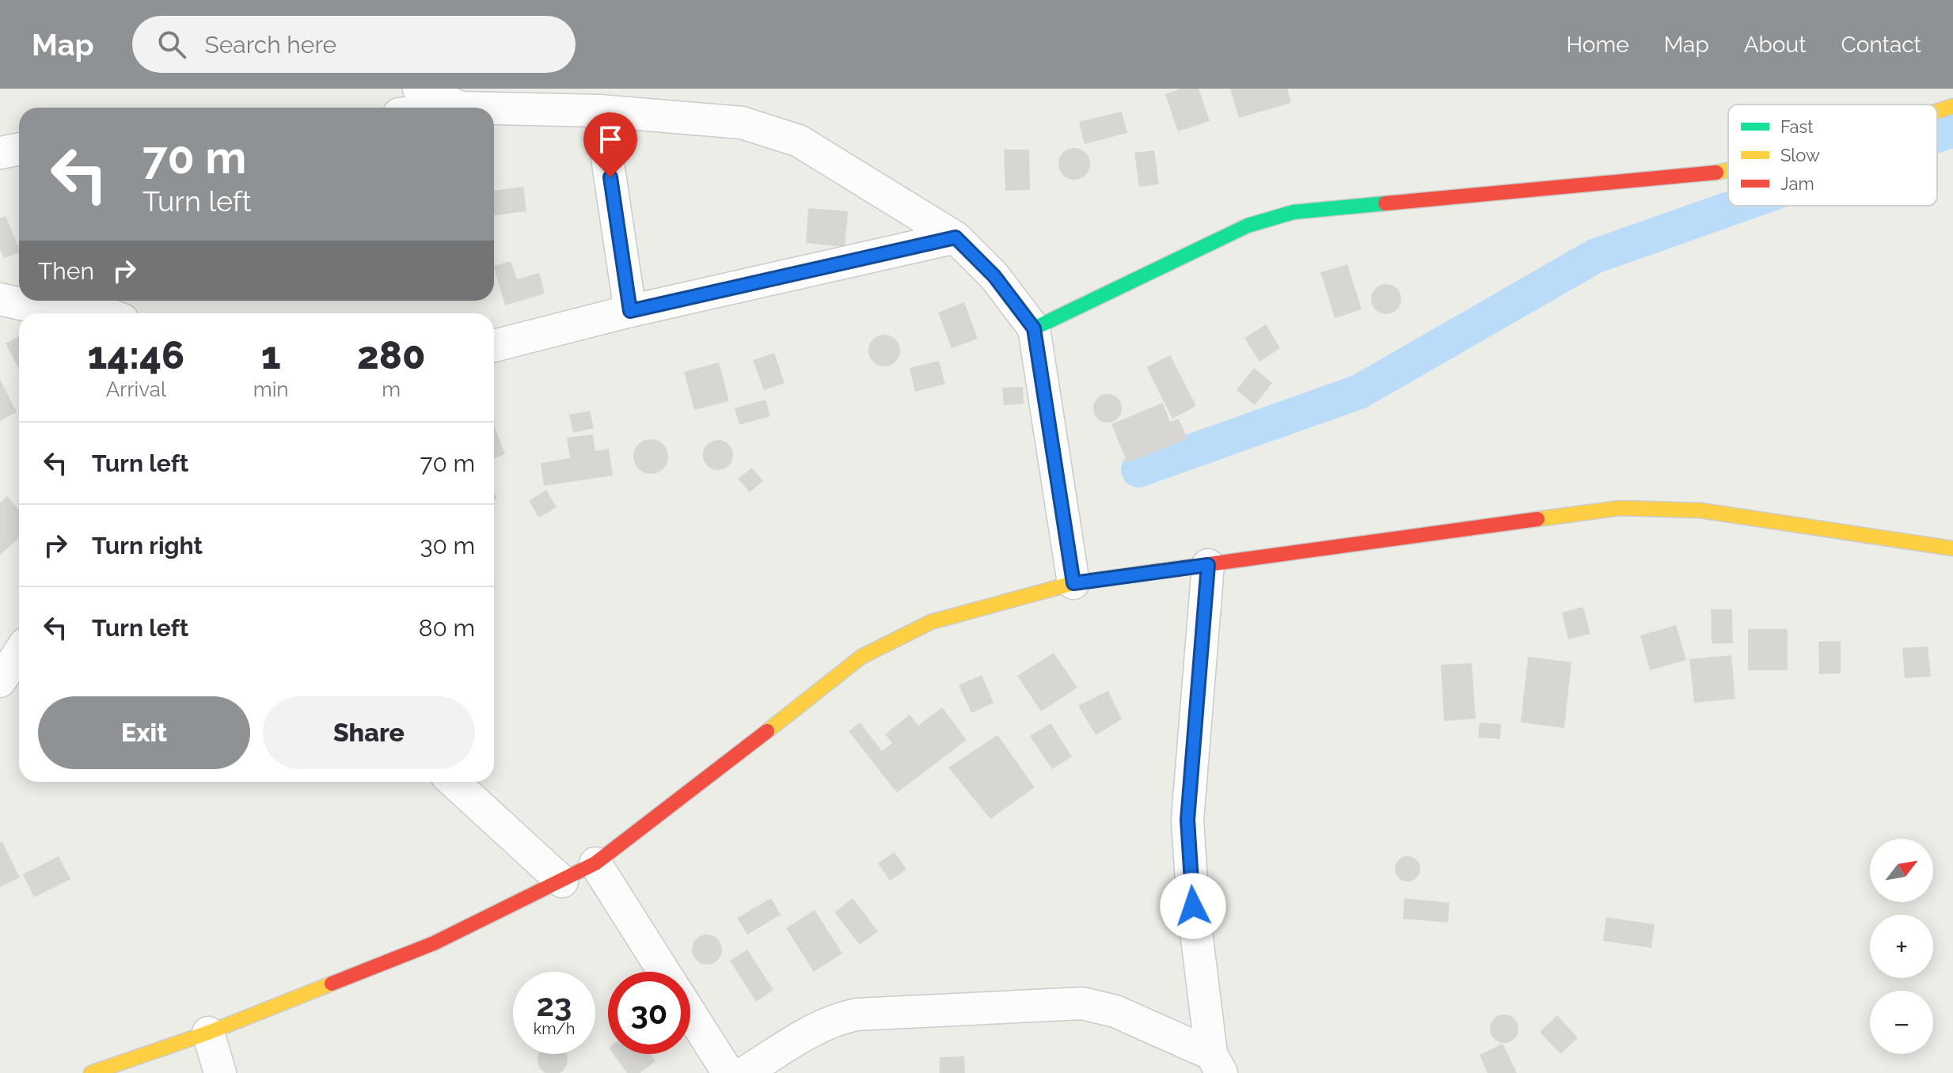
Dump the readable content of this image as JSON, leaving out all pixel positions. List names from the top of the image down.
{
  "legend": ["Fast", "Slow", "Jam"],
  "north": "top right",
  "page": {
    "header": "Map",
    "search": "Search here",
    "nav": [
      "Home",
      "Map",
      "About",
      "Contact"
    ],
    "turn": ["70 m", "Turn left"],
    "then": "Then",
    "eta": [
      "14:46",
      "Arrival",
      "1",
      "min",
      "280",
      "m"
    ],
    "list": [
      {
        "name": "Turn left",
        "value": "70 m"
      },
      {
        "name": "Turn right",
        "value": "30 m"
      },
      {
        "name": "Turn left",
        "value": "80 m"
      }
    ],
    "buttons": ["Exit", "Share"],
    "map_buttons": ["+", "−"],
    "speed": "23 km/h",
    "limit": "30"
  }
}
